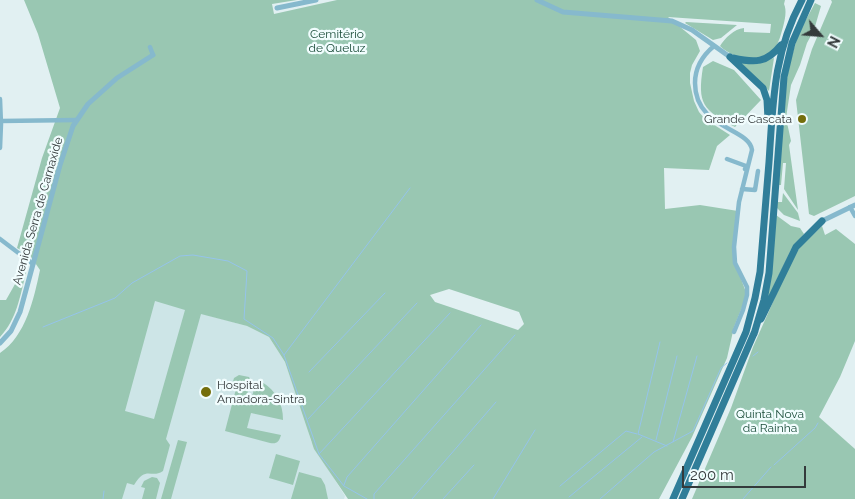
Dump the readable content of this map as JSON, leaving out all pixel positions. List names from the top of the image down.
{
  "streets": {
    "street": ["Avenida Serra de Carnaxide"]
  },
  "parks": ["Cemitério de Queluz", "Quinta Nova da Rainha"],
  "places": ["Grande Cascata", "Hospital Amadora-Sintra"],
  "scale_bar": "200 m",
  "north": "bottom right"
}
